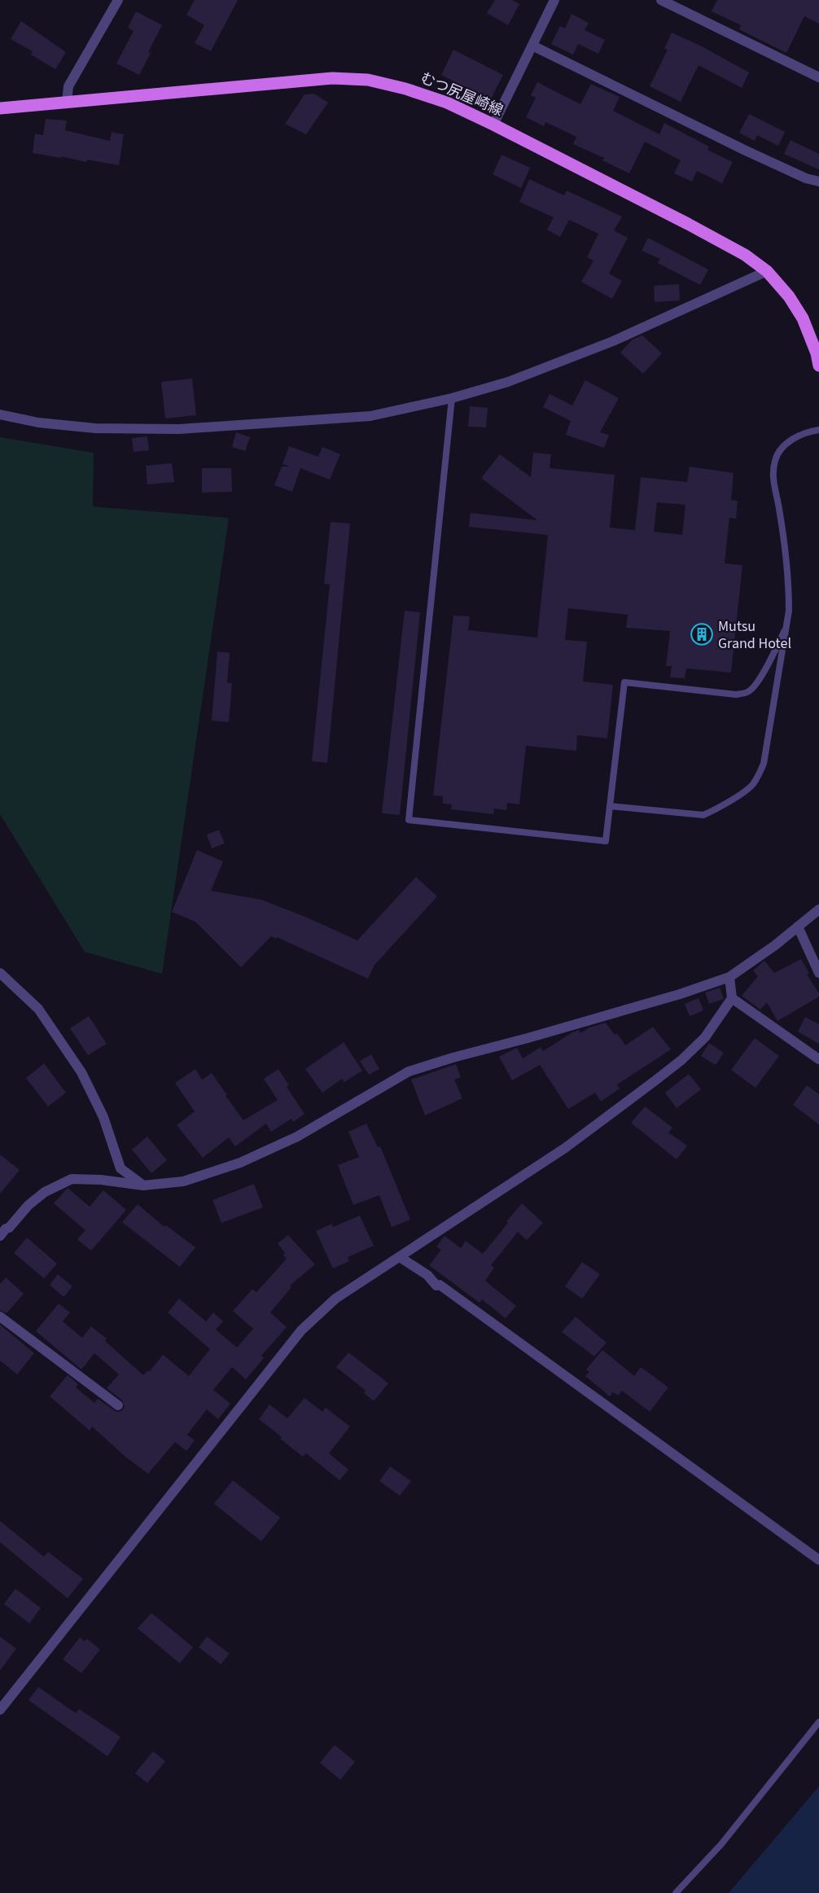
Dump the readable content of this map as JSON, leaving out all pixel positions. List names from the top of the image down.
{
  "streets": {
    "main road": ["むつ尻屋崎線"]
  },
  "places": {
    "building": ["Mutsu Grand Hotel"]
  }
}
